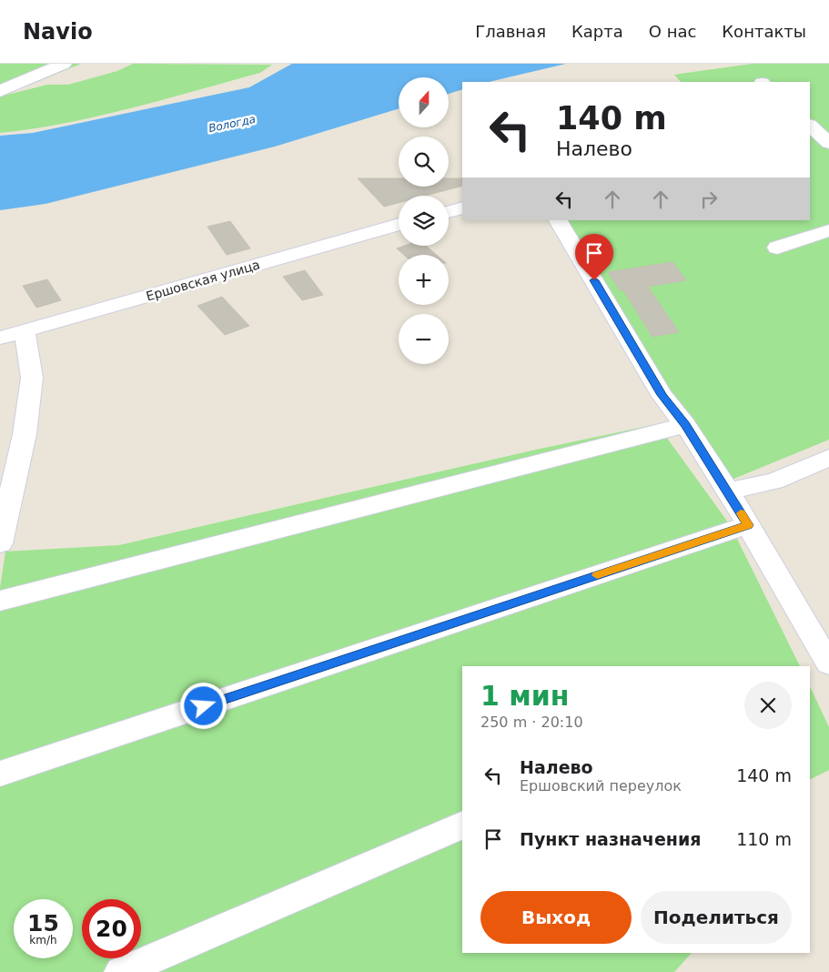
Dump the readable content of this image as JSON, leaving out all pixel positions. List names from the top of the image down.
{
  "streets": {
    "street": ["Ершовская улица"]
  },
  "water": ["Вологда"],
  "north": "top",
  "page": {
    "header": "Navio",
    "nav": [
      "Главная",
      "Карта",
      "О нас",
      "Контакты"
    ],
    "map_buttons": ["+", "−"],
    "turn": ["140 m", "Налево"],
    "heading": ["1 мин", "250 m · 20:10"],
    "list": [
      {
        "name": "Налево",
        "note": "Ершовский переулок",
        "value": "140 m"
      },
      {
        "name": "Пункт назначения",
        "value": "110 m"
      }
    ],
    "buttons": ["Выход", "Поделиться"],
    "speed": "15 km/h",
    "limit": "20"
  }
}
